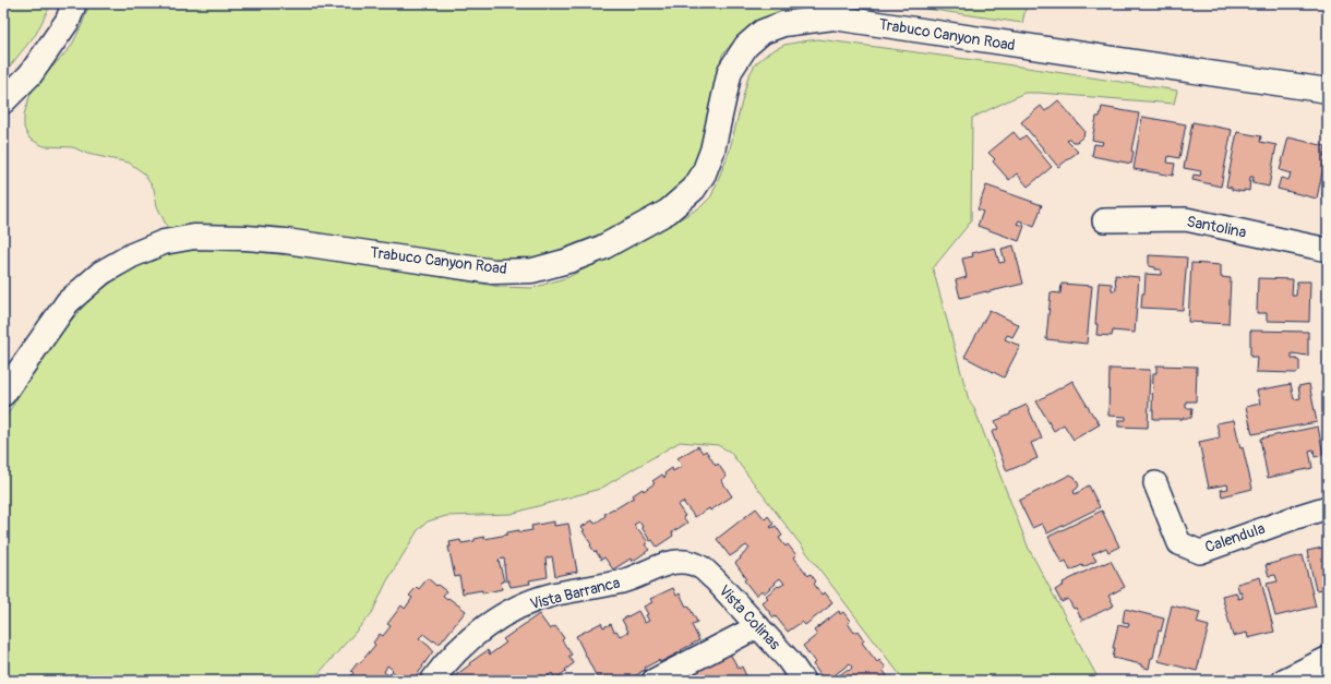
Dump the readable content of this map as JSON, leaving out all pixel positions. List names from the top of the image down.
{
  "streets": {
    "main road": ["Trabuco Canyon Road"],
    "street": [
      "Santolina",
      "Calendula",
      "Vista Barranca",
      "Vista Colinas"
    ]
  },
  "crossings": [
    ["Vista Barranca", "Vista Colinas"]
  ]
}
